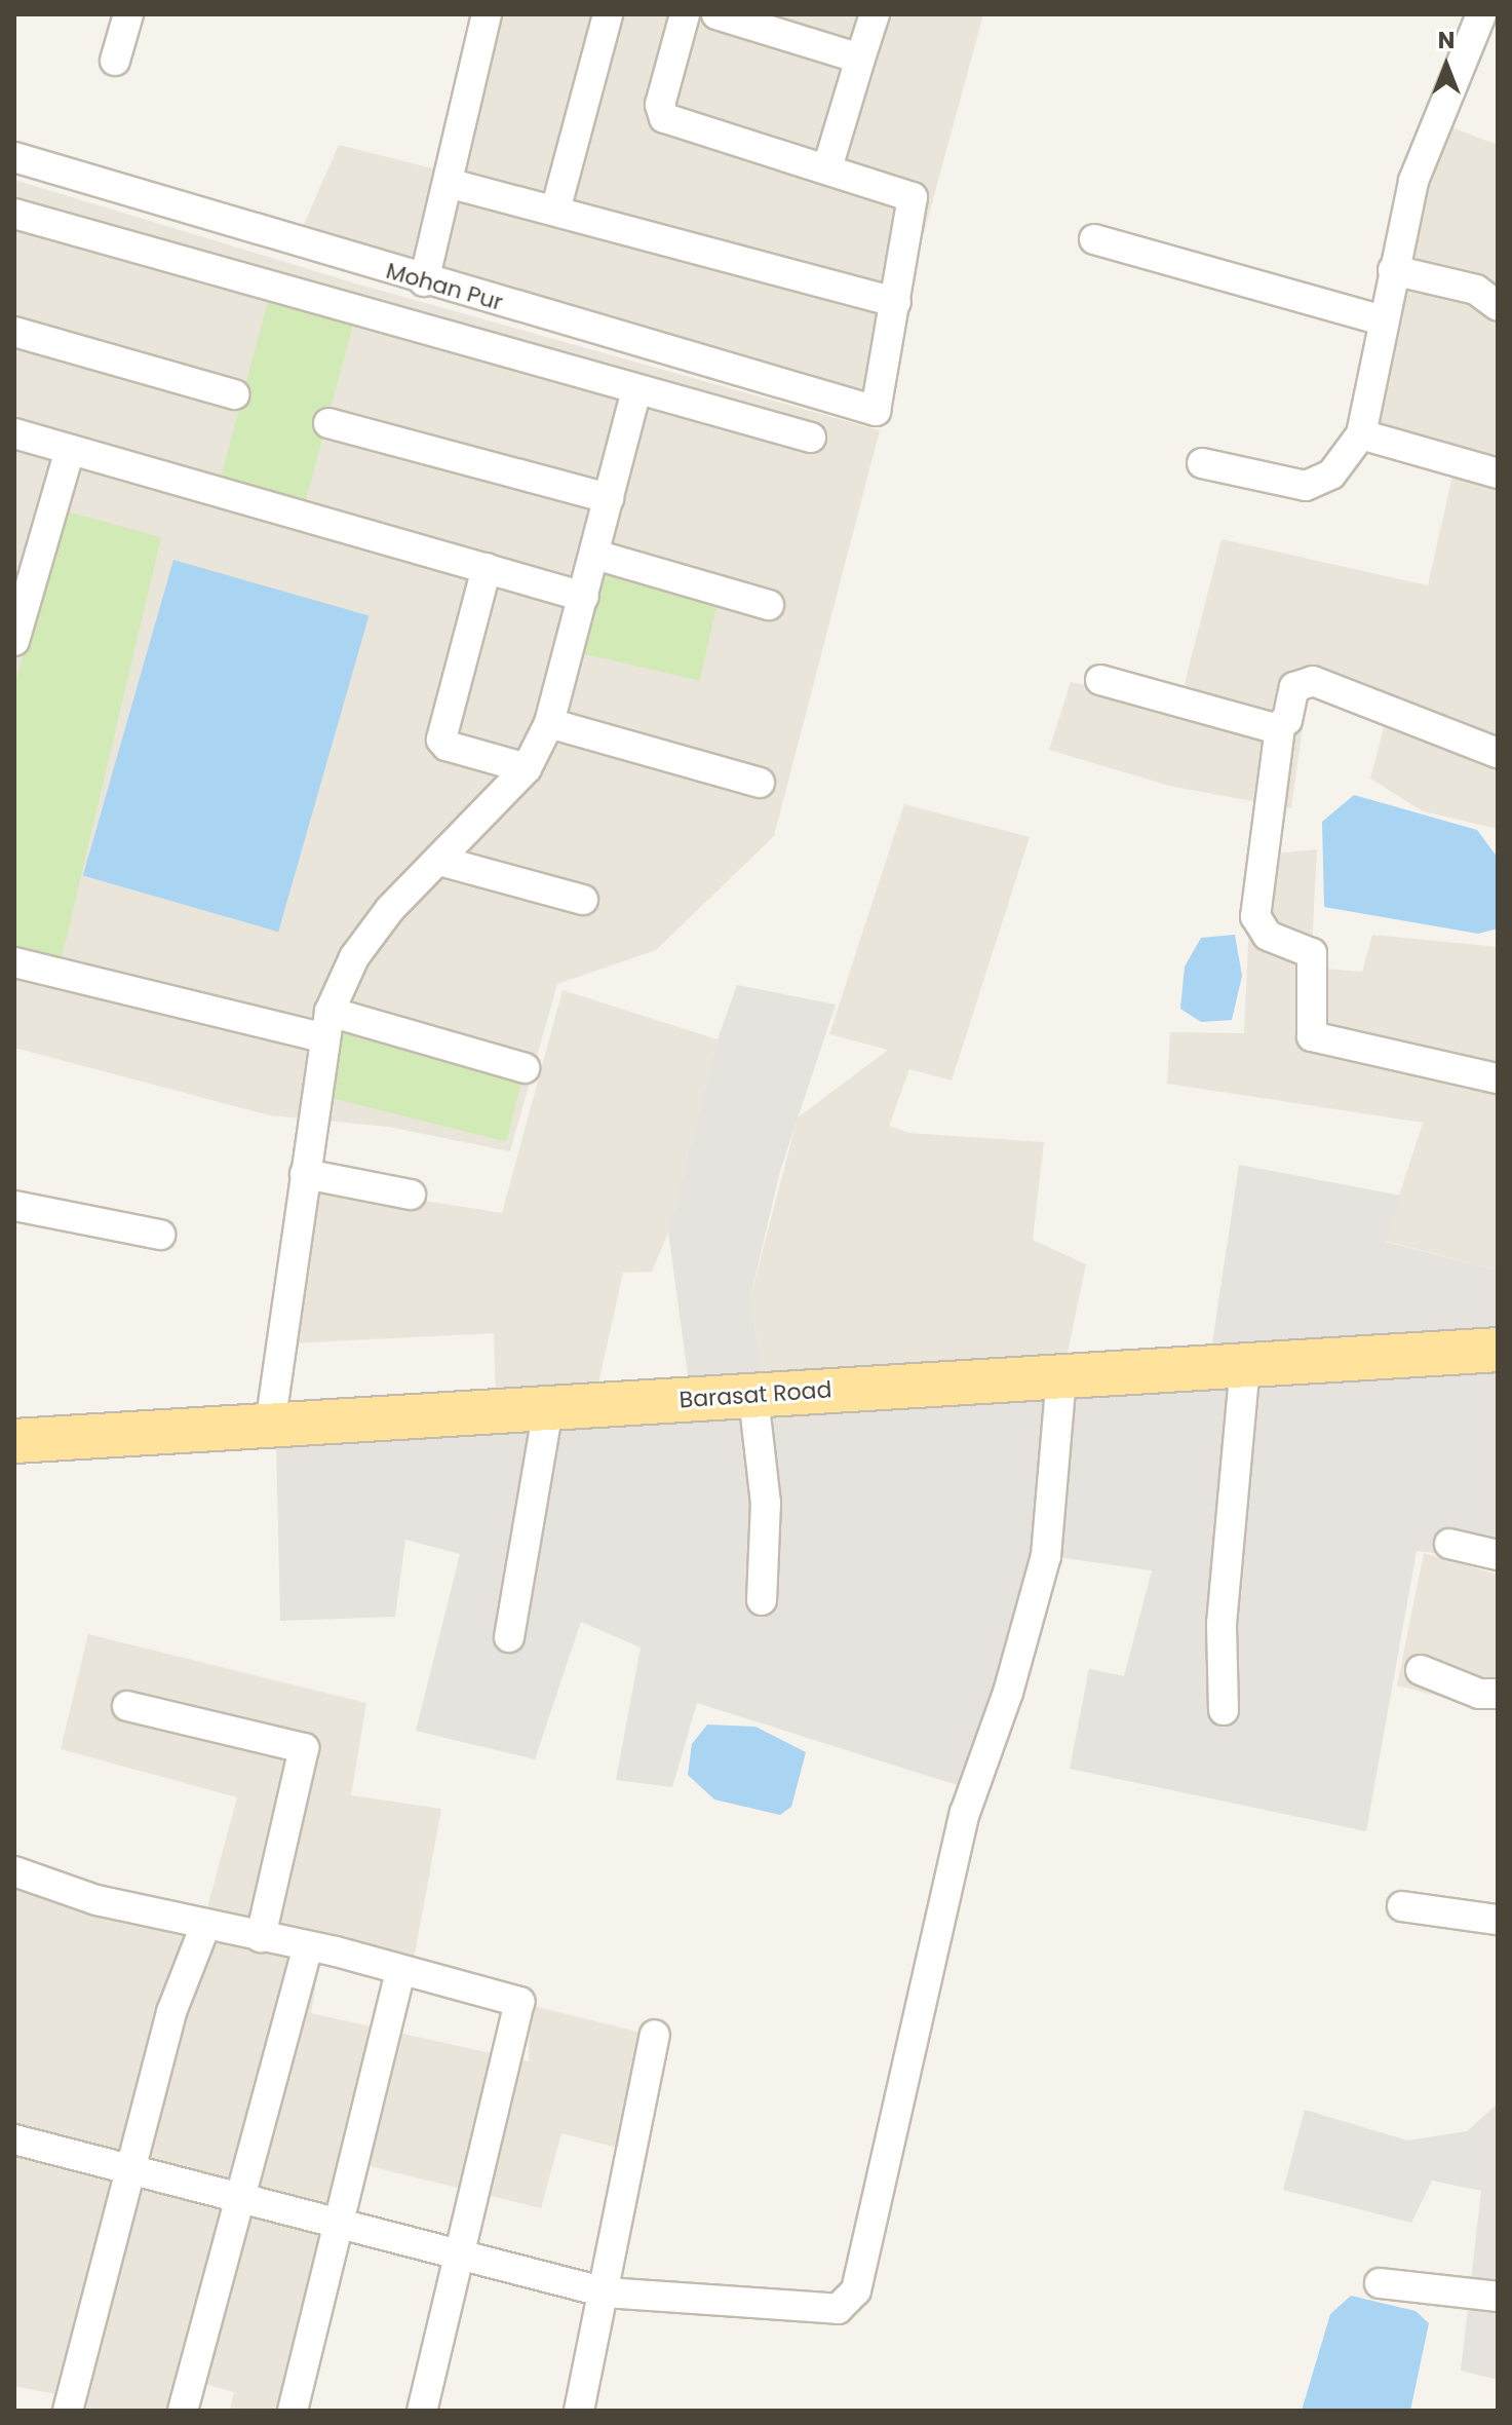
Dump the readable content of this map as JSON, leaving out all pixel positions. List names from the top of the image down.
{
  "streets": {
    "main road": ["Barasat Road"],
    "street": ["Mohan Pur"]
  },
  "north": "top"
}
